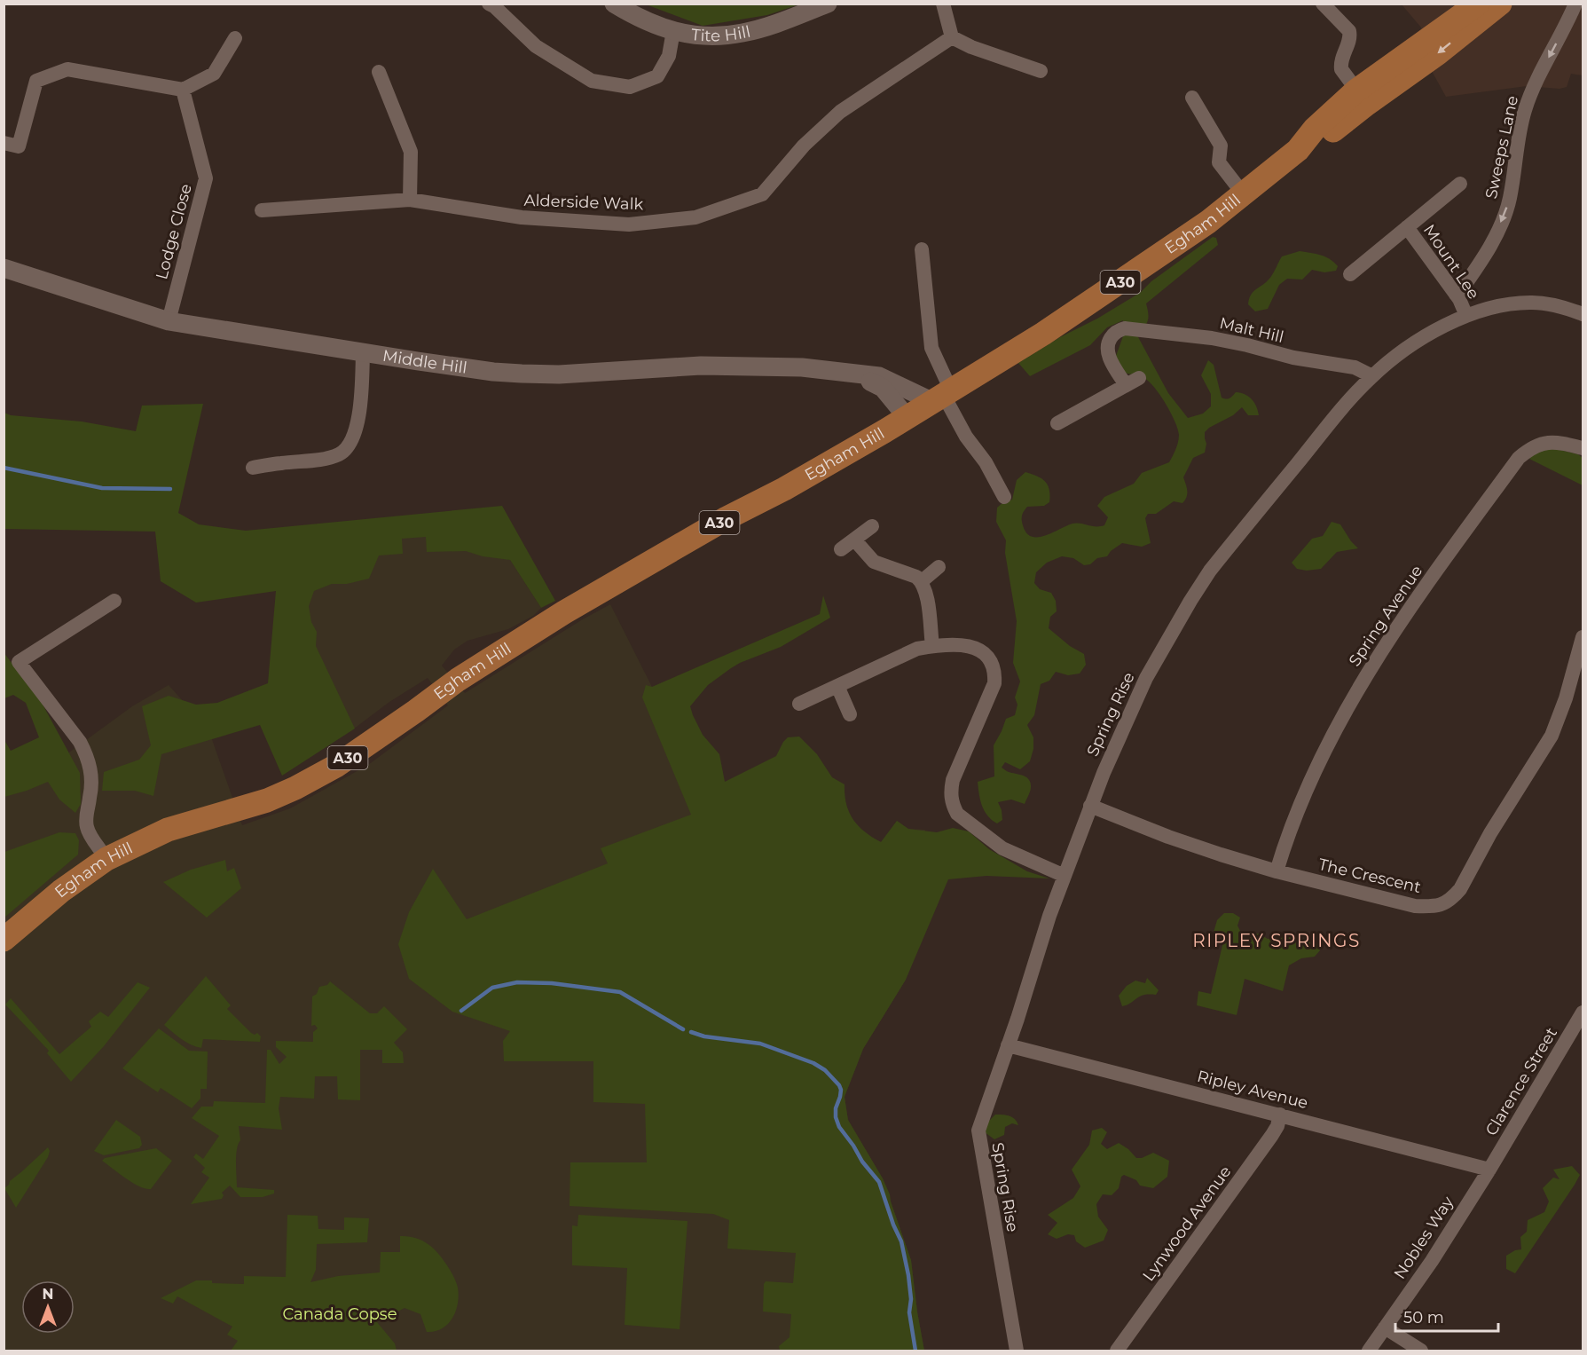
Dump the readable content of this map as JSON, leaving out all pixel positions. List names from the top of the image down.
{
  "streets": {
    "main road": ["Egham Hill", "A30"],
    "street": [
      "Tite Hill",
      "Sweeps Lane",
      "Alderside Walk",
      "Lodge Close",
      "Mount Lee",
      "Malt Hill",
      "Middle Hill",
      "Spring Avenue",
      "Spring Rise",
      "The Crescent",
      "Clarence Street",
      "Ripley Avenue",
      "Lynwood Avenue",
      "Nobles Way"
    ]
  },
  "crossings": [
    ["Sweeps Lane", "Mount Lee"],
    ["Egham Hill", "Middle Hill"],
    ["Lodge Close", "Middle Hill"],
    ["Mount Lee", "Spring Rise"],
    ["Malt Hill", "Spring Rise"],
    ["Spring Avenue", "The Crescent"],
    ["Spring Rise", "The Crescent"],
    ["Spring Rise", "Ripley Avenue"],
    ["Clarence Street", "Ripley Avenue"],
    ["Clarence Street", "Nobles Way"],
    ["Ripley Avenue", "Lynwood Avenue"],
    ["Ripley Avenue", "Nobles Way"]
  ],
  "one_way": ["Sweeps Lane"],
  "districts": ["RIPLEY SPRINGS"],
  "parks": ["Canada Copse"],
  "scale_bar": "50 m",
  "north": "top"
}
